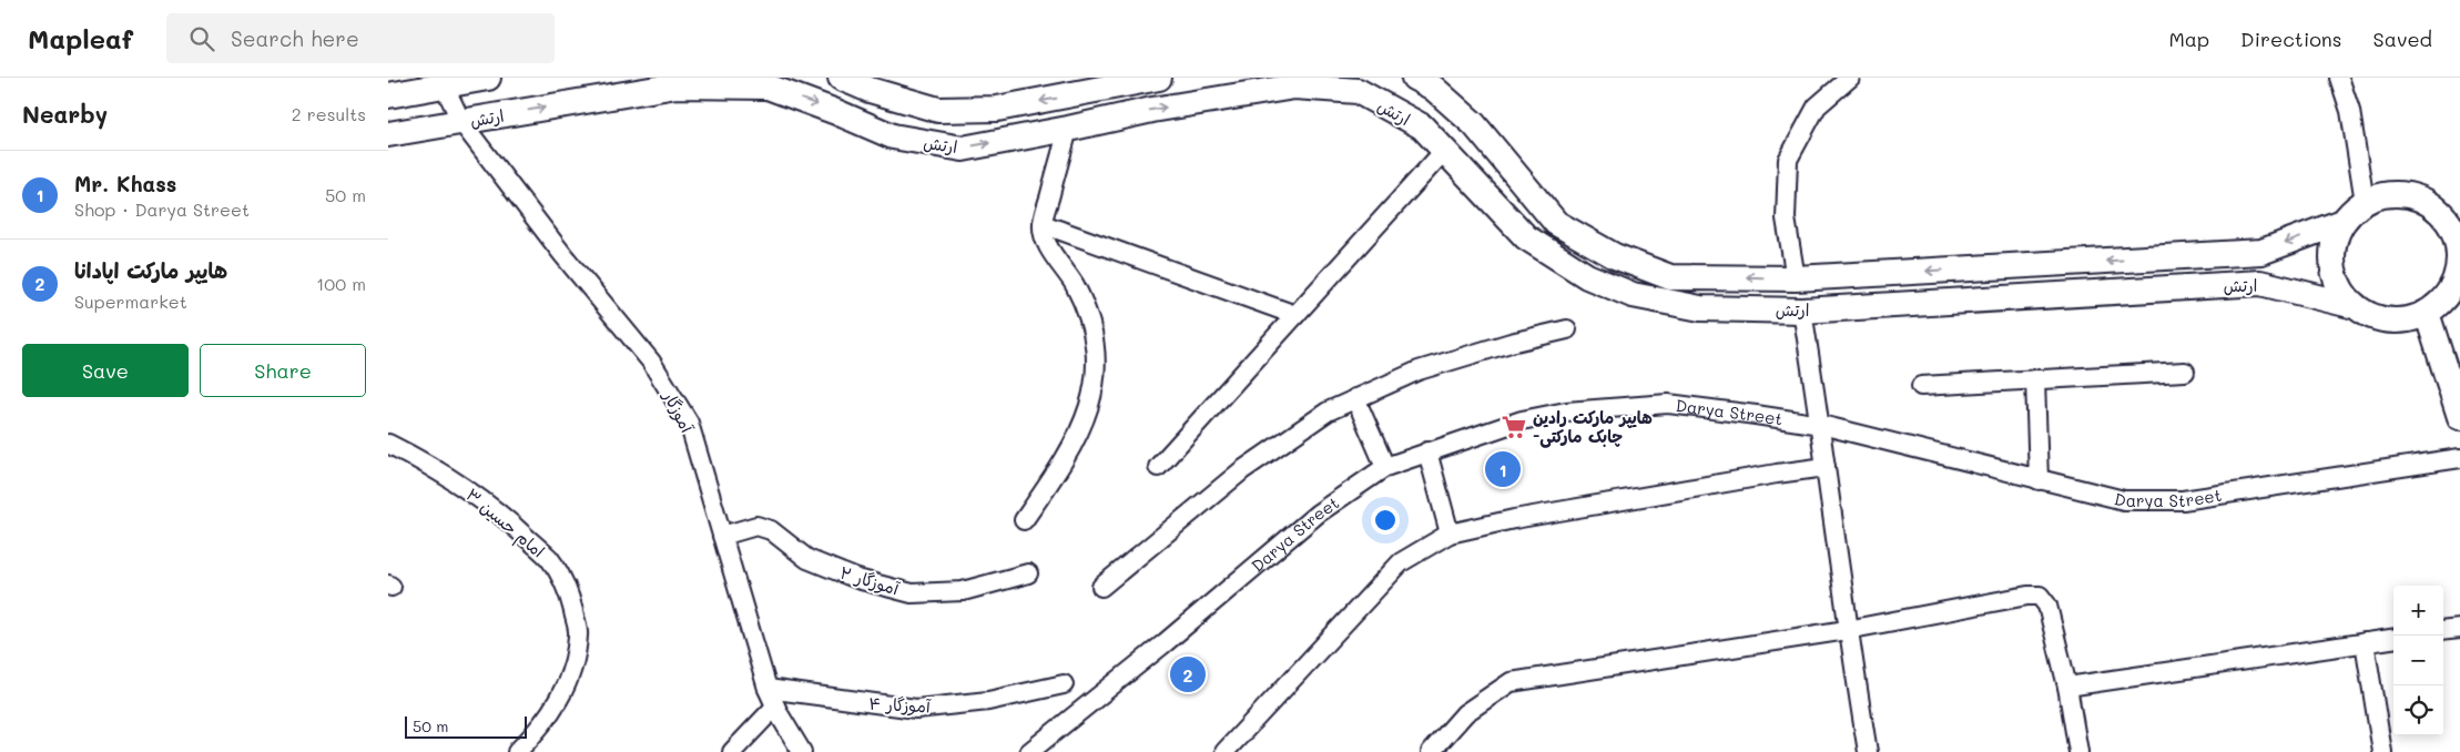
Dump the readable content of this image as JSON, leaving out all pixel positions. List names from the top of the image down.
{
  "streets": {
    "main road": ["ارتش"],
    "street": [
      "آموزگار",
      "Darya Street",
      "امام حسین ۳",
      "آموزگار ۲",
      "آموزگار ۴"
    ]
  },
  "crossings": [
    ["ارتش", "آموزگار"],
    ["آموزگار", "آموزگار ۲"],
    ["آموزگار", "آموزگار ۴"]
  ],
  "places": {
    "supermarket": ["هایپر مارکت رادین -چابک مارکتی"]
  },
  "scale_bar": "50 m",
  "page": {
    "header": "Mapleaf",
    "search": "Search here",
    "nav": ["Map", "Directions", "Saved"],
    "heading": ["Nearby", "2 results"],
    "list": [
      {
        "mark": "1",
        "name": "Mr. Khass",
        "note": "Shop · Darya Street",
        "value": "50 m"
      },
      {
        "mark": "2",
        "name": "هایپر مارکت اپادانا",
        "note": "Supermarket",
        "value": "100 m"
      }
    ],
    "buttons": ["Save", "Share"],
    "pins": ["1", "2"],
    "map_buttons": ["+", "−"],
    "scale": "50 m"
  }
}
